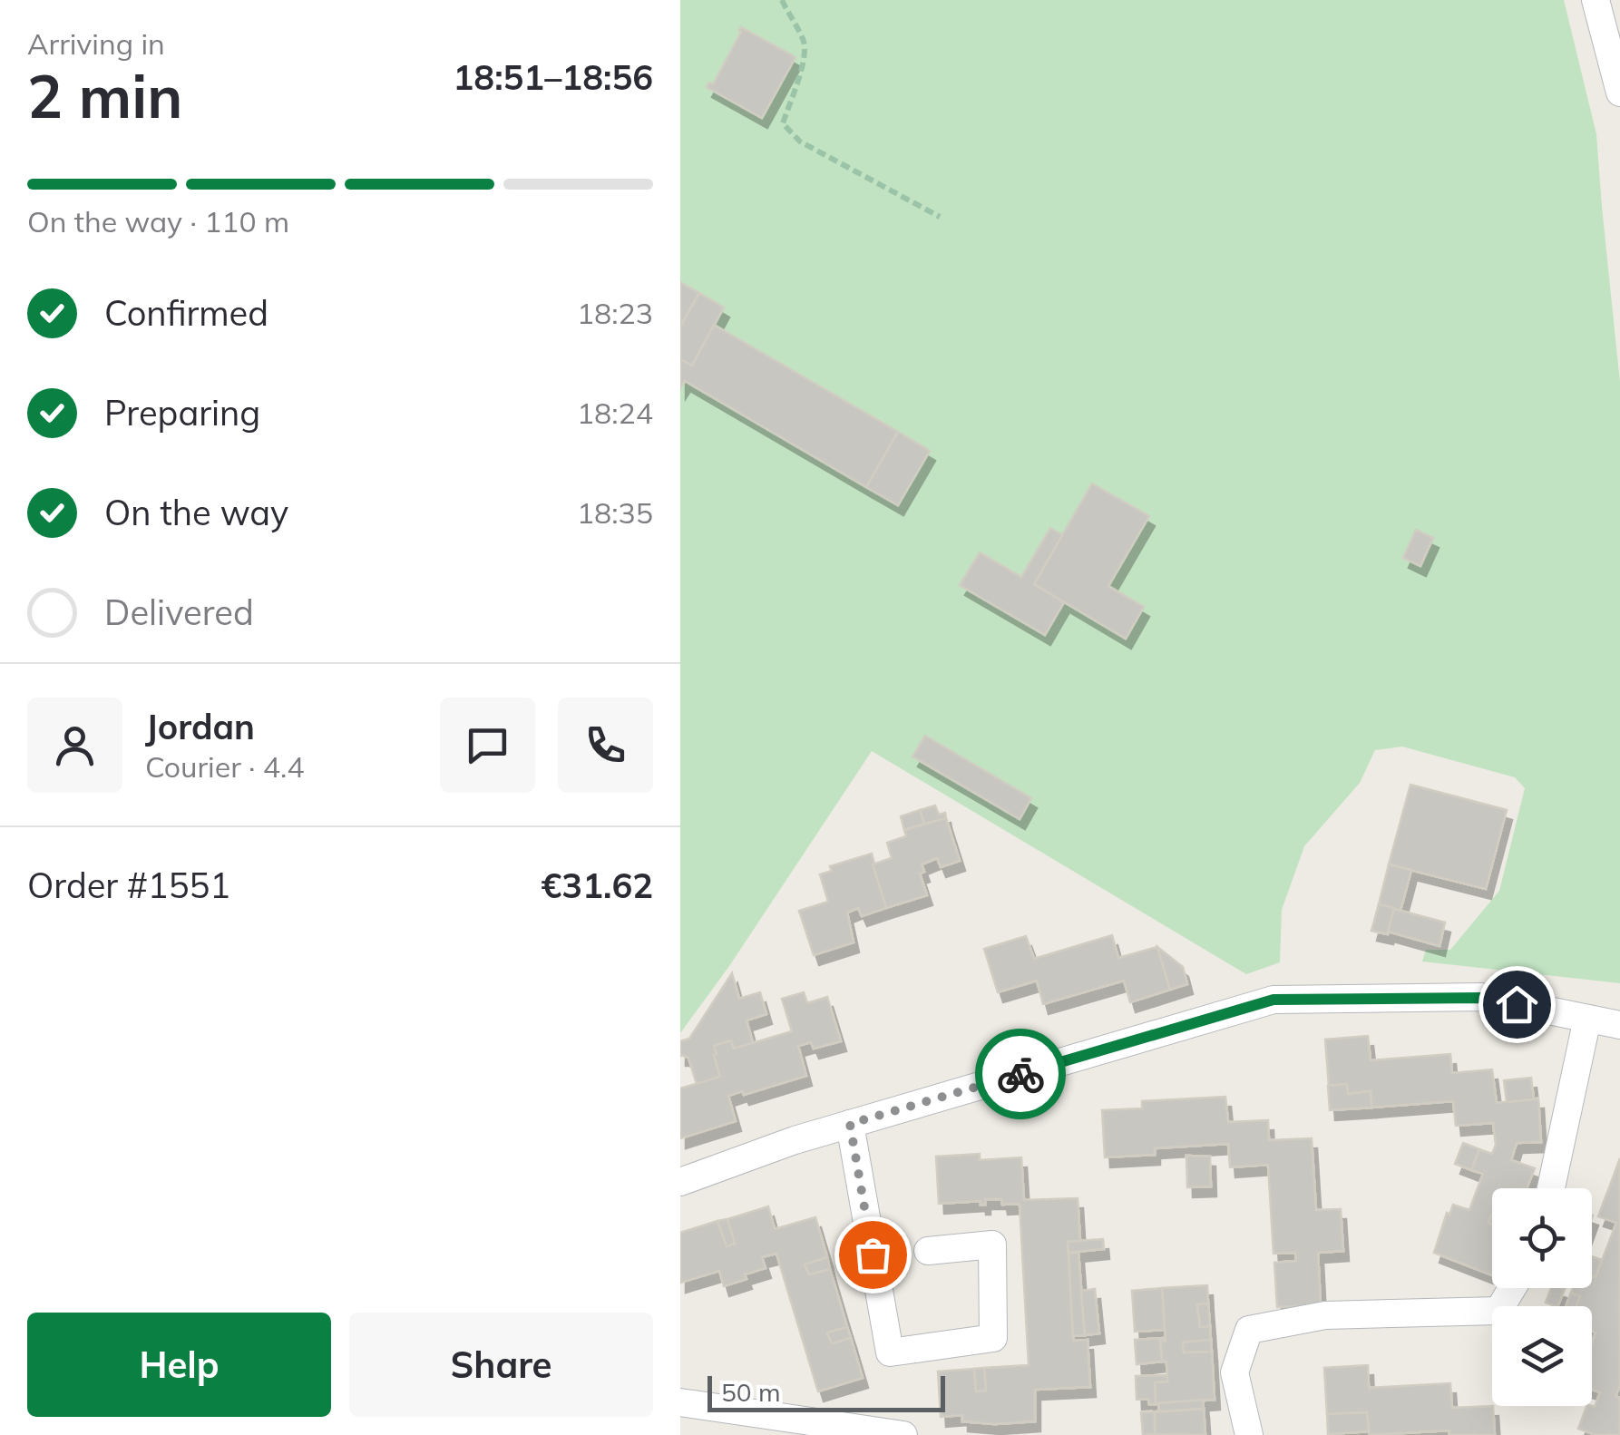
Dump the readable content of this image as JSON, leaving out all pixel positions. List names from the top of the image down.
{
  "scale_bar": "50 m",
  "page": {
    "heading": ["2 min", "Arriving in", "18:51–18:56"],
    "panel": [
      "Jordan",
      "Courier · 4.4",
      "Order #1551",
      "€31.62"
    ],
    "bar": "On the way · 110 m",
    "list": [
      ["Confirmed", "18:23"],
      ["Preparing", "18:24"],
      ["On the way", "18:35"],
      "Delivered"
    ],
    "buttons": ["Help", "Share"],
    "scale": "50 m"
  }
}
